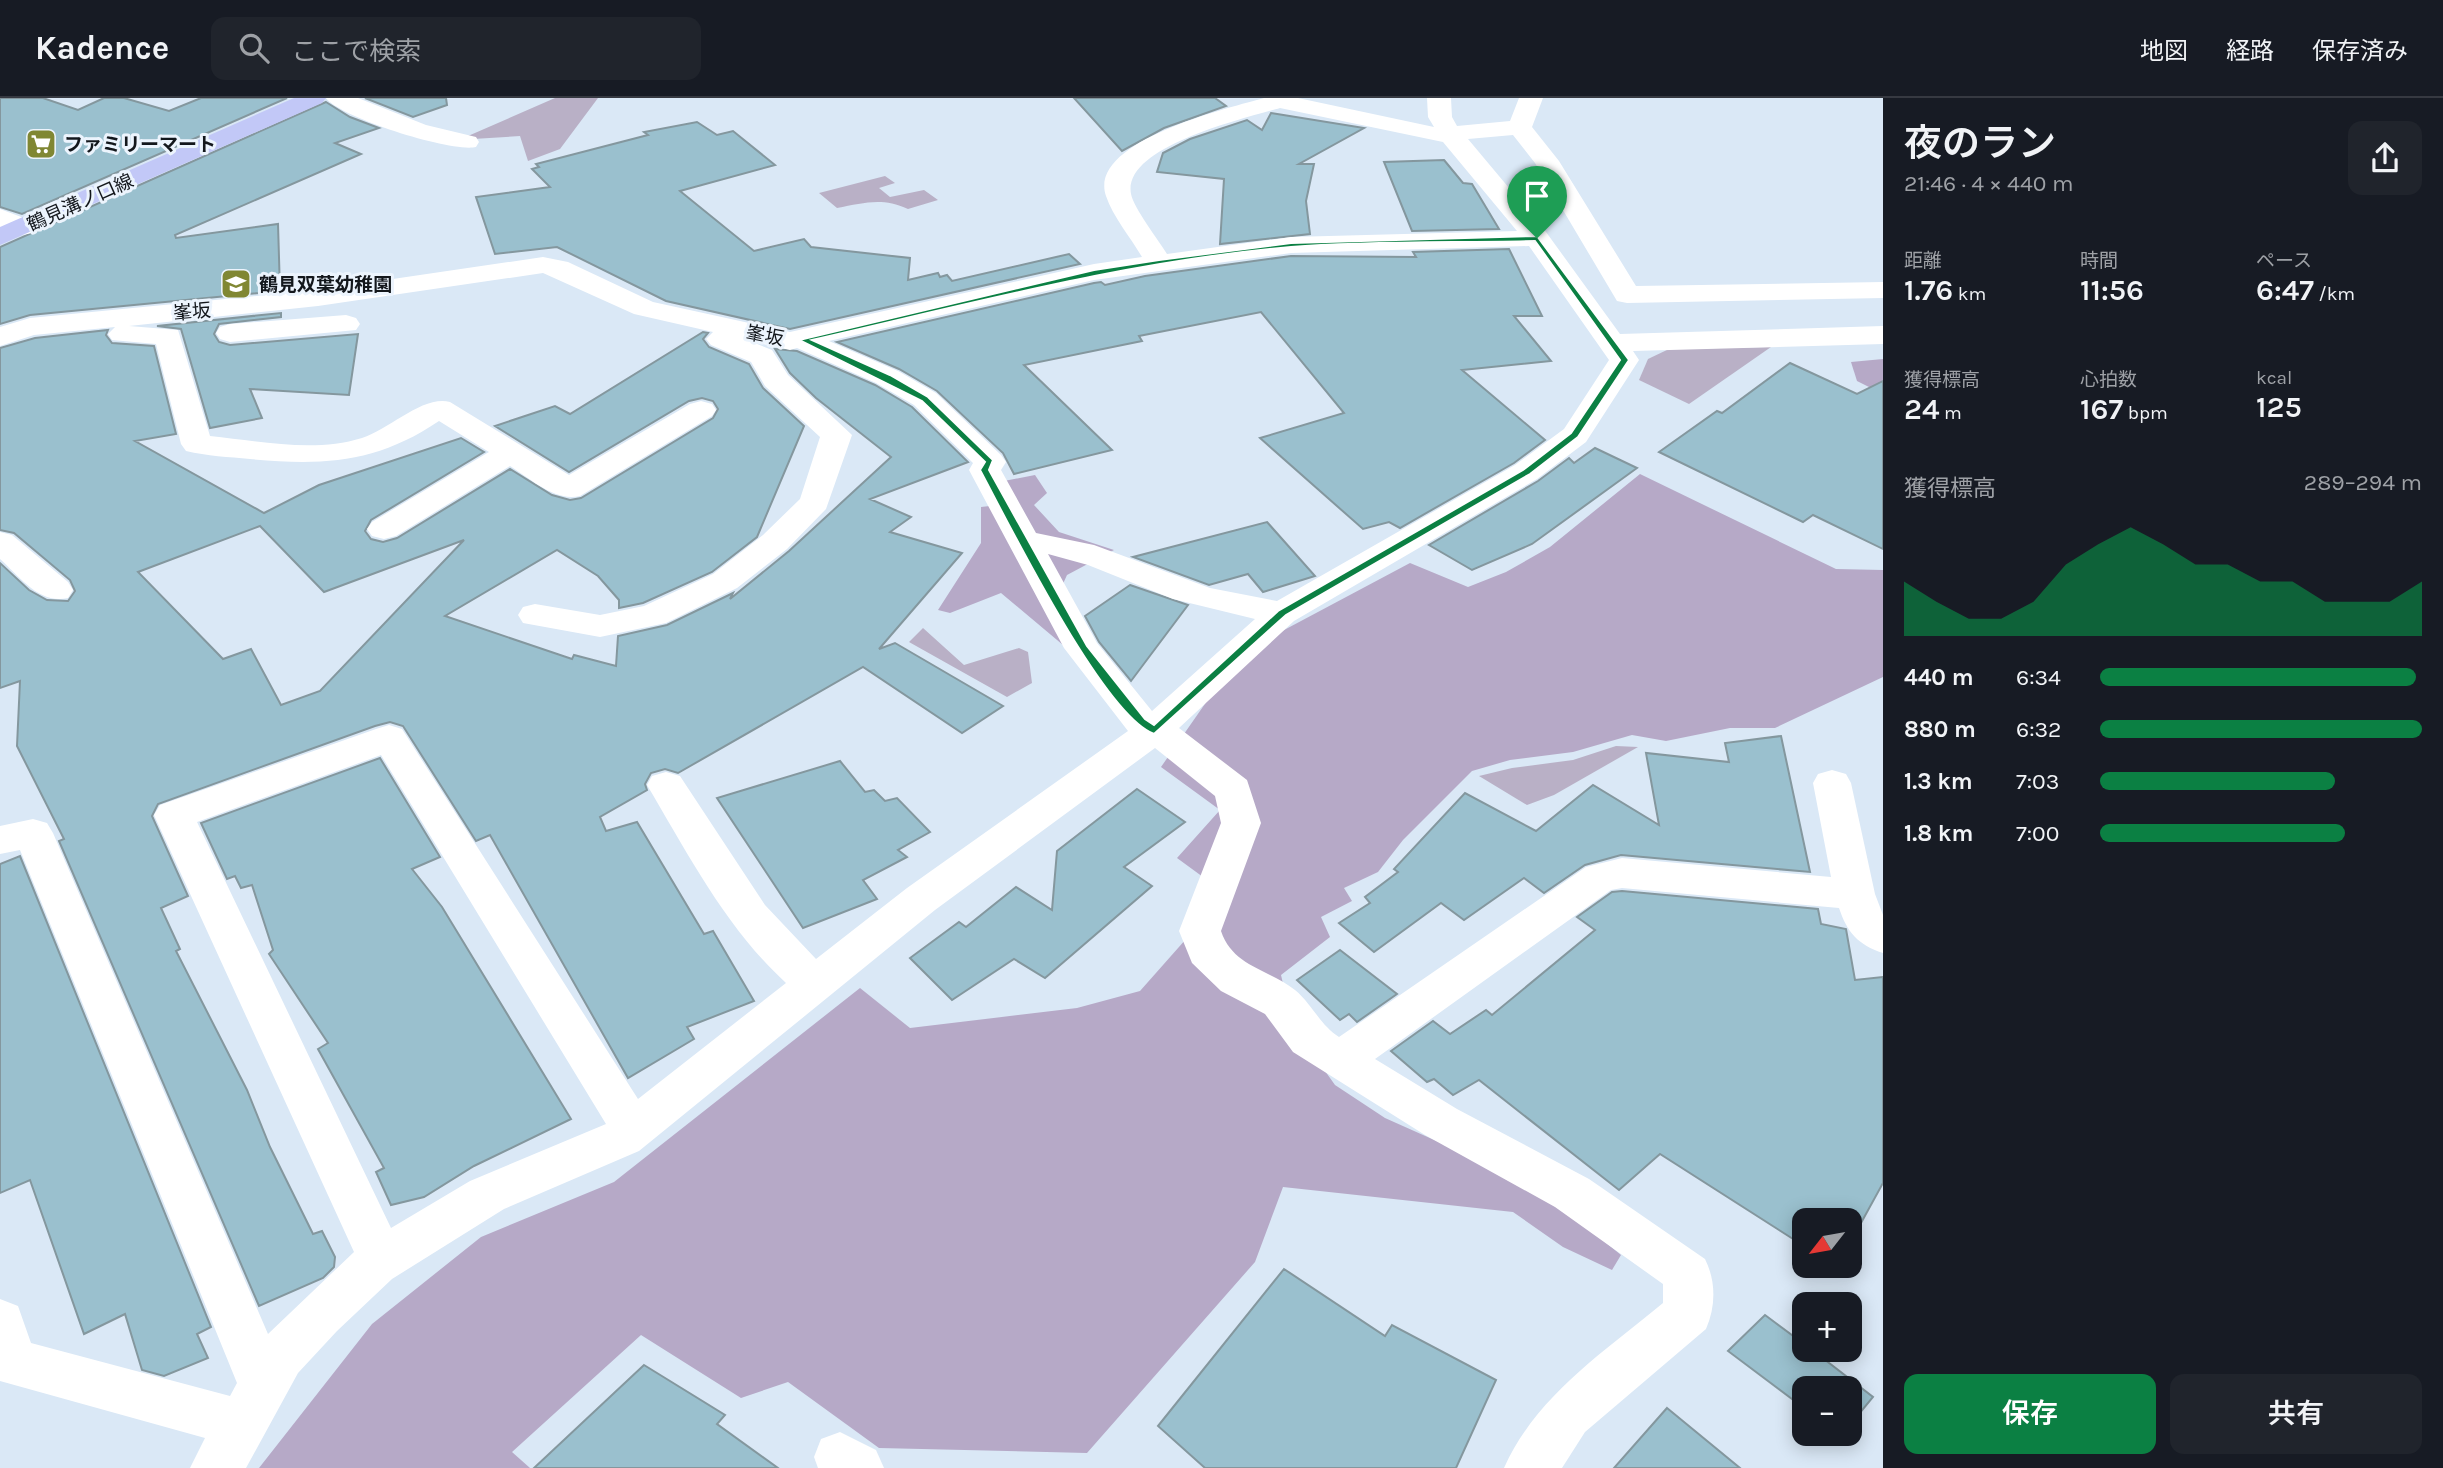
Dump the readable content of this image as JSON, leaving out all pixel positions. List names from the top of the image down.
{
  "streets": {
    "main road": ["鶴見溝ノ口線"],
    "street": ["峯坂"]
  },
  "places": {
    "supermarket": ["ファミリーマート"],
    "school or university": ["鶴見双葉幼稚園"]
  },
  "north": "bottom left",
  "page": {
    "header": "Kadence",
    "search": "ここで検索",
    "nav": ["地図", "経路", "保存済み"],
    "heading": ["夜のラン", "21:46 · 4 × 440 m"],
    "stats": [
      ["距離", "1.76 km"],
      ["時間", "11:56"],
      ["ペース", "6:47 /km"],
      ["獲得標高", "24 m"],
      ["心拍数", "167 bpm"],
      ["kcal", "125"]
    ],
    "chart": ["獲得標高", "289–294 m"],
    "list": [
      {
        "name": "440 m",
        "note": "6:34"
      },
      {
        "name": "880 m",
        "note": "6:32"
      },
      {
        "name": "1.3 km",
        "note": "7:03"
      },
      {
        "name": "1.8 km",
        "note": "7:00"
      }
    ],
    "map_buttons": ["+", "−"],
    "buttons": ["保存", "共有"]
  }
}
